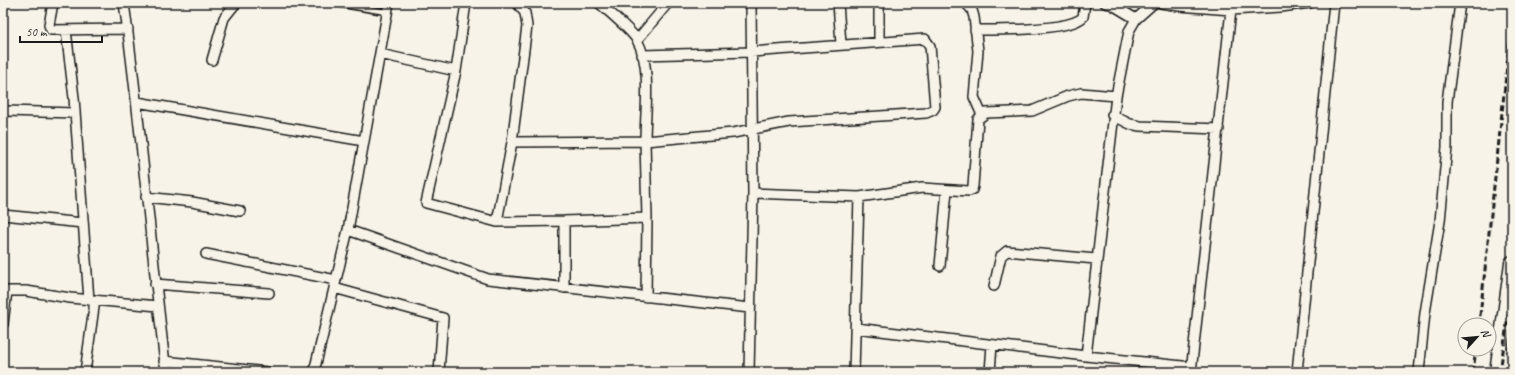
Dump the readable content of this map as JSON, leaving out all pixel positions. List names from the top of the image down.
{
  "scale_bar": "50 m",
  "north": "top right"
}
